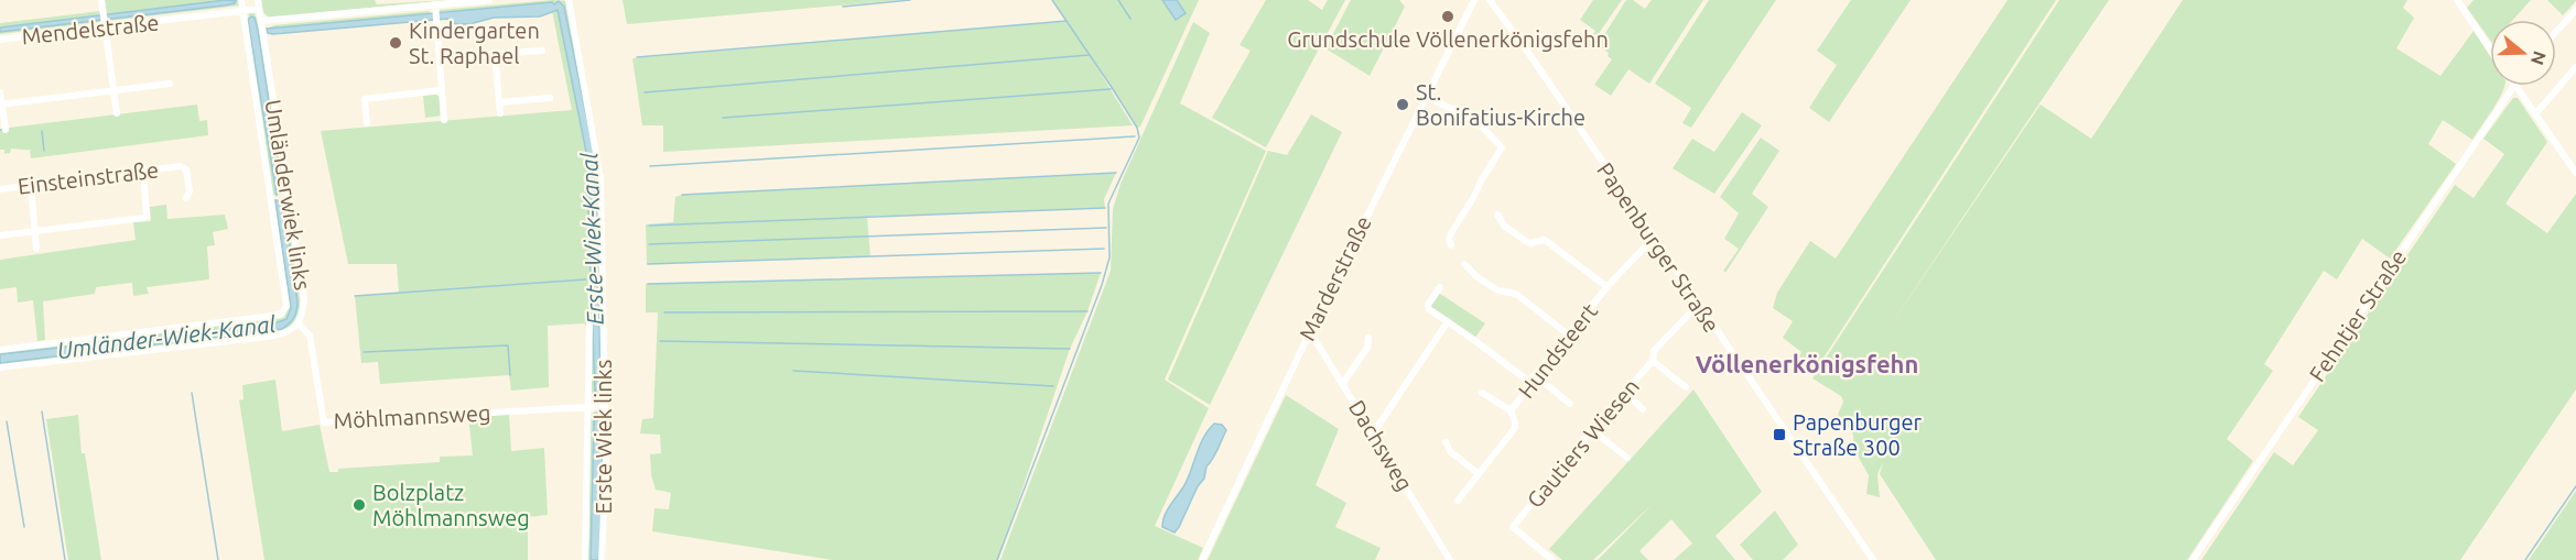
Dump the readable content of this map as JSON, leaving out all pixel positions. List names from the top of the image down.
{
  "streets": {
    "street": [
      "Mendelstraße",
      "Einsteinstraße",
      "Umländerwiek links",
      "Papenburger Straße",
      "Marderstraße",
      "Fehntjer Straße",
      "Hundsteert",
      "Möhlmannsweg",
      "Erste Wiek links",
      "Gautiers Wiesen",
      "Dachsweg"
    ]
  },
  "crossings": [
    ["Mendelstraße", "Umländerwiek links"],
    ["Umländerwiek links", "Möhlmannsweg"],
    ["Papenburger Straße", "Hundsteert"],
    ["Papenburger Straße", "Gautiers Wiesen"],
    ["Marderstraße", "Dachsweg"],
    ["Möhlmannsweg", "Erste Wiek links"]
  ],
  "districts": ["Völlenerkönigsfehn"],
  "water": ["Erste-Wiek-Kanal", "Umländer-Wiek-Kanal"],
  "places": {
    "other": [
      "Grundschule Völlenerkönigsfehn",
      "Kindergarten St. Raphael",
      "St. Bonifatius-Kirche",
      "Bolzplatz Möhlmannsweg"
    ],
    "transit": ["Papenburger Straße 300"]
  },
  "north": "right"
}
